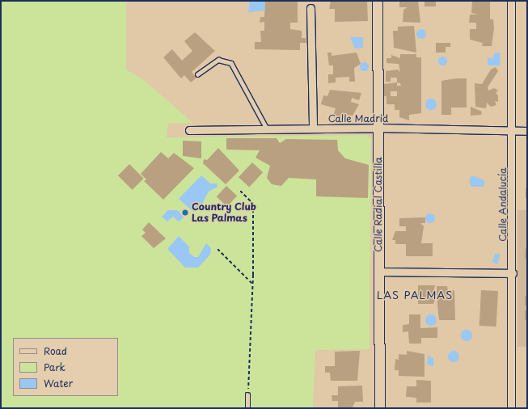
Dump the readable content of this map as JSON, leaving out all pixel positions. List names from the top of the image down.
{
  "streets": {
    "street": ["Calle Madrid", "Calle Radial Castilla", "Calle Andalucía"]
  },
  "crossings": [
    ["Calle Madrid", "Calle Radial Castilla"],
    ["Calle Madrid", "Calle Andalucía"]
  ],
  "districts": ["LAS PALMAS"],
  "places": ["Country Club Las Palmas"],
  "legend": ["Road", "Park", "Water"]
}
